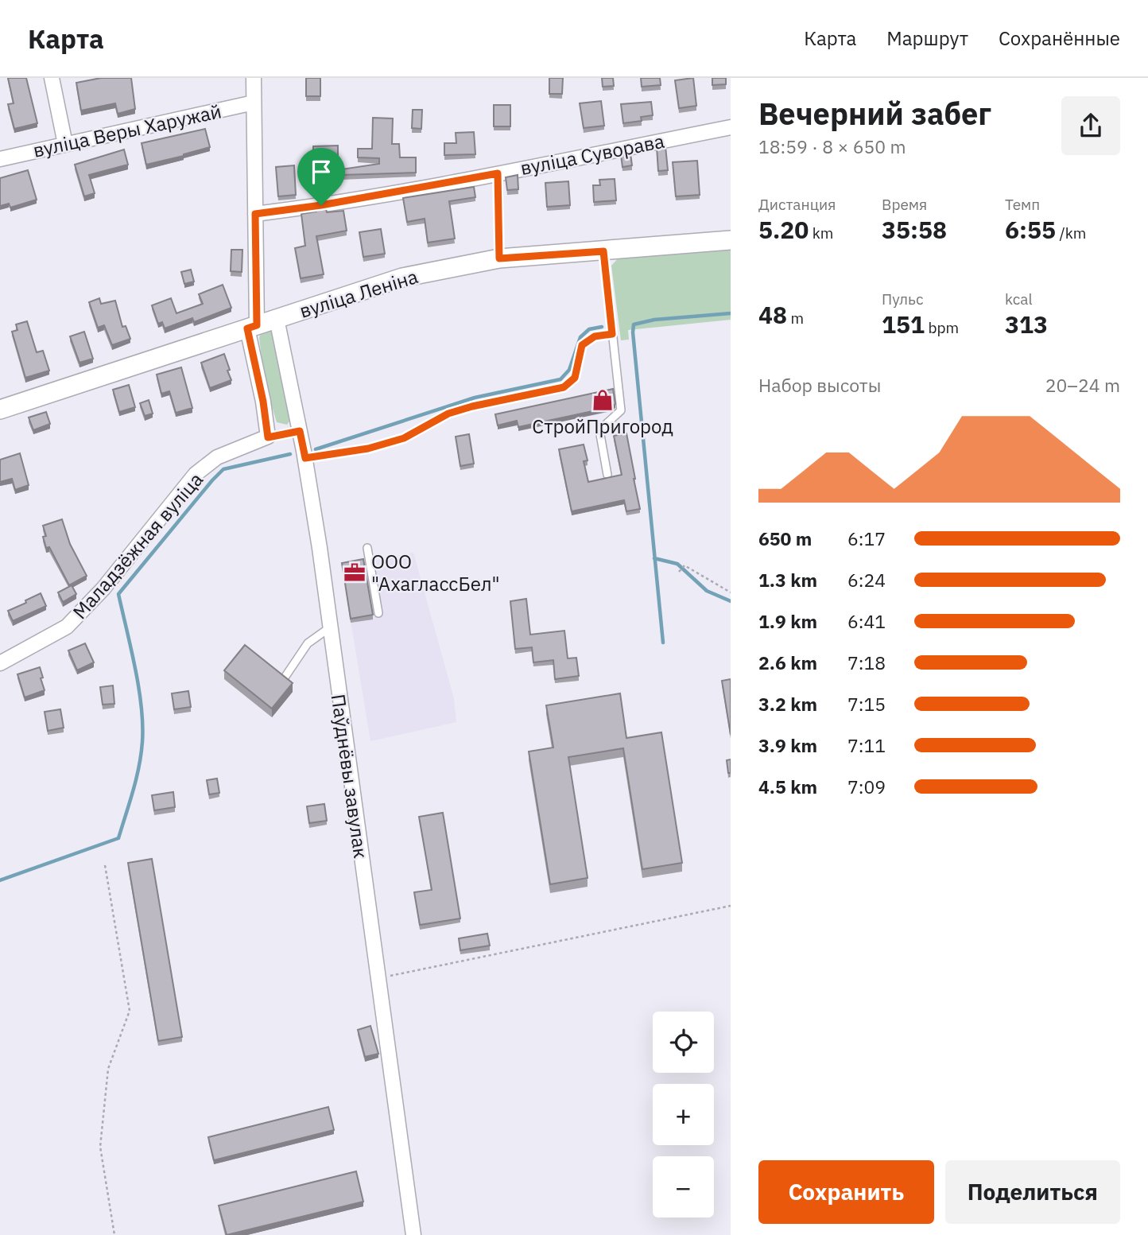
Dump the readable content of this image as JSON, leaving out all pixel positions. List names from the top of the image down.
{
  "streets": {
    "street": [
      "вуліца Веры Харужай",
      "вуліца Суворава",
      "вуліца Леніна",
      "Маладзёжная вуліца",
      "Паўднёвы завулак"
    ]
  },
  "crossings": [
    ["вуліца Леніна", "Паўднёвы завулак"]
  ],
  "places": {
    "shop": ["СтройПригород"],
    "office": ["ООО \"АхаглассБел\""]
  },
  "page": {
    "header": "Карта",
    "nav": ["Карта", "Маршрут", "Сохранённые"],
    "heading": ["Вечерний забег", "18:59 · 8 × 650 m"],
    "stats": [
      ["Дистанция", "5.20 km"],
      ["Время", "35:58"],
      ["Темп", "6:55 /km"],
      ["48 m"],
      ["Пульс", "151 bpm"],
      ["kcal", "313"]
    ],
    "chart": ["Набор высоты", "20–24 m"],
    "list": [
      {
        "name": "650 m",
        "note": "6:17"
      },
      {
        "name": "1.3 km",
        "note": "6:24"
      },
      {
        "name": "1.9 km",
        "note": "6:41"
      },
      {
        "name": "2.6 km",
        "note": "7:18"
      },
      {
        "name": "3.2 km",
        "note": "7:15"
      },
      {
        "name": "3.9 km",
        "note": "7:11"
      },
      {
        "name": "4.5 km",
        "note": "7:09"
      }
    ],
    "map_buttons": ["+", "−"],
    "buttons": ["Сохранить", "Поделиться"]
  }
}
